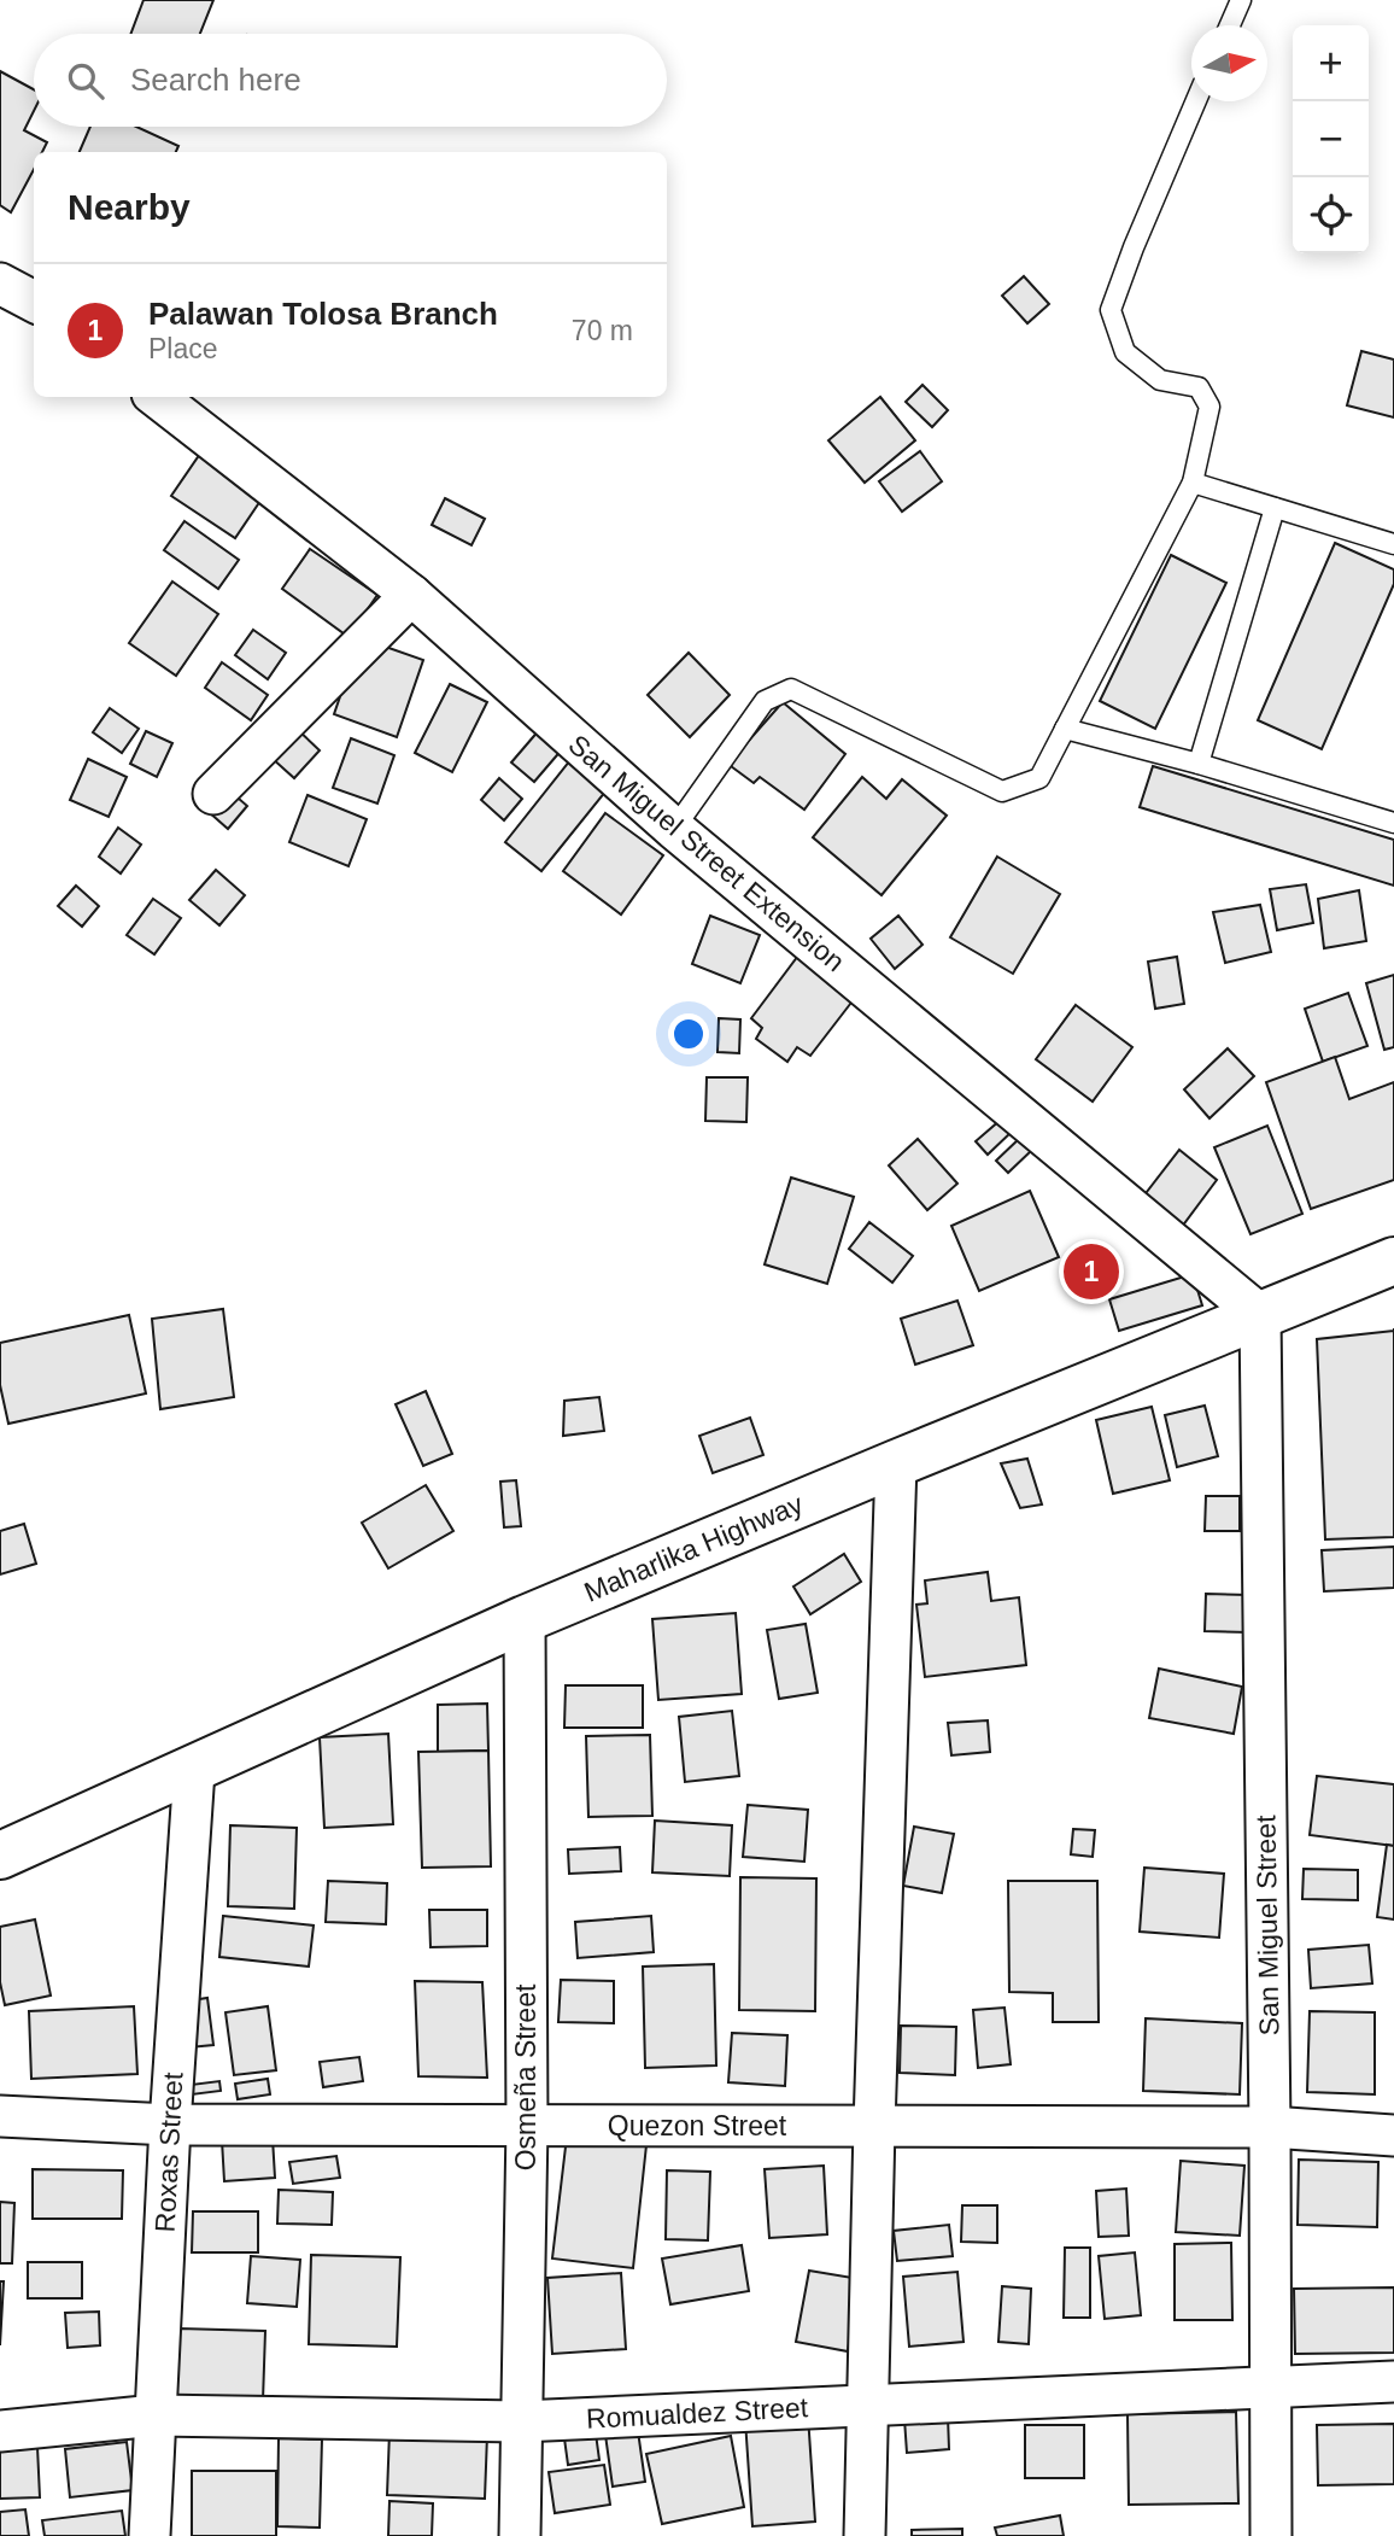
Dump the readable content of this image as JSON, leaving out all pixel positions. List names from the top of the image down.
{
  "streets": {
    "highway": ["Maharlika Highway"],
    "street": [
      "San Miguel Street Extension",
      "San Miguel Street",
      "Osmeña Street",
      "Quezon Street",
      "Roxas Street",
      "Romualdez Street"
    ]
  },
  "crossings": [
    ["San Miguel Street Extension", "Maharlika Highway"],
    ["San Miguel Street Extension", "San Miguel Street"],
    ["Maharlika Highway", "San Miguel Street"],
    ["Maharlika Highway", "Osmeña Street"],
    ["Maharlika Highway", "Roxas Street"],
    ["San Miguel Street", "Quezon Street"],
    ["San Miguel Street", "Romualdez Street"],
    ["Osmeña Street", "Quezon Street"],
    ["Osmeña Street", "Romualdez Street"],
    ["Quezon Street", "Roxas Street"],
    ["Roxas Street", "Romualdez Street"]
  ],
  "north": "right",
  "page": {
    "map_buttons": ["+", "−"],
    "search": "Search here",
    "heading": "Nearby",
    "list": [
      {
        "mark": "1",
        "name": "Palawan Tolosa Branch",
        "note": "Place",
        "value": "70 m"
      }
    ],
    "pins": "1"
  }
}
